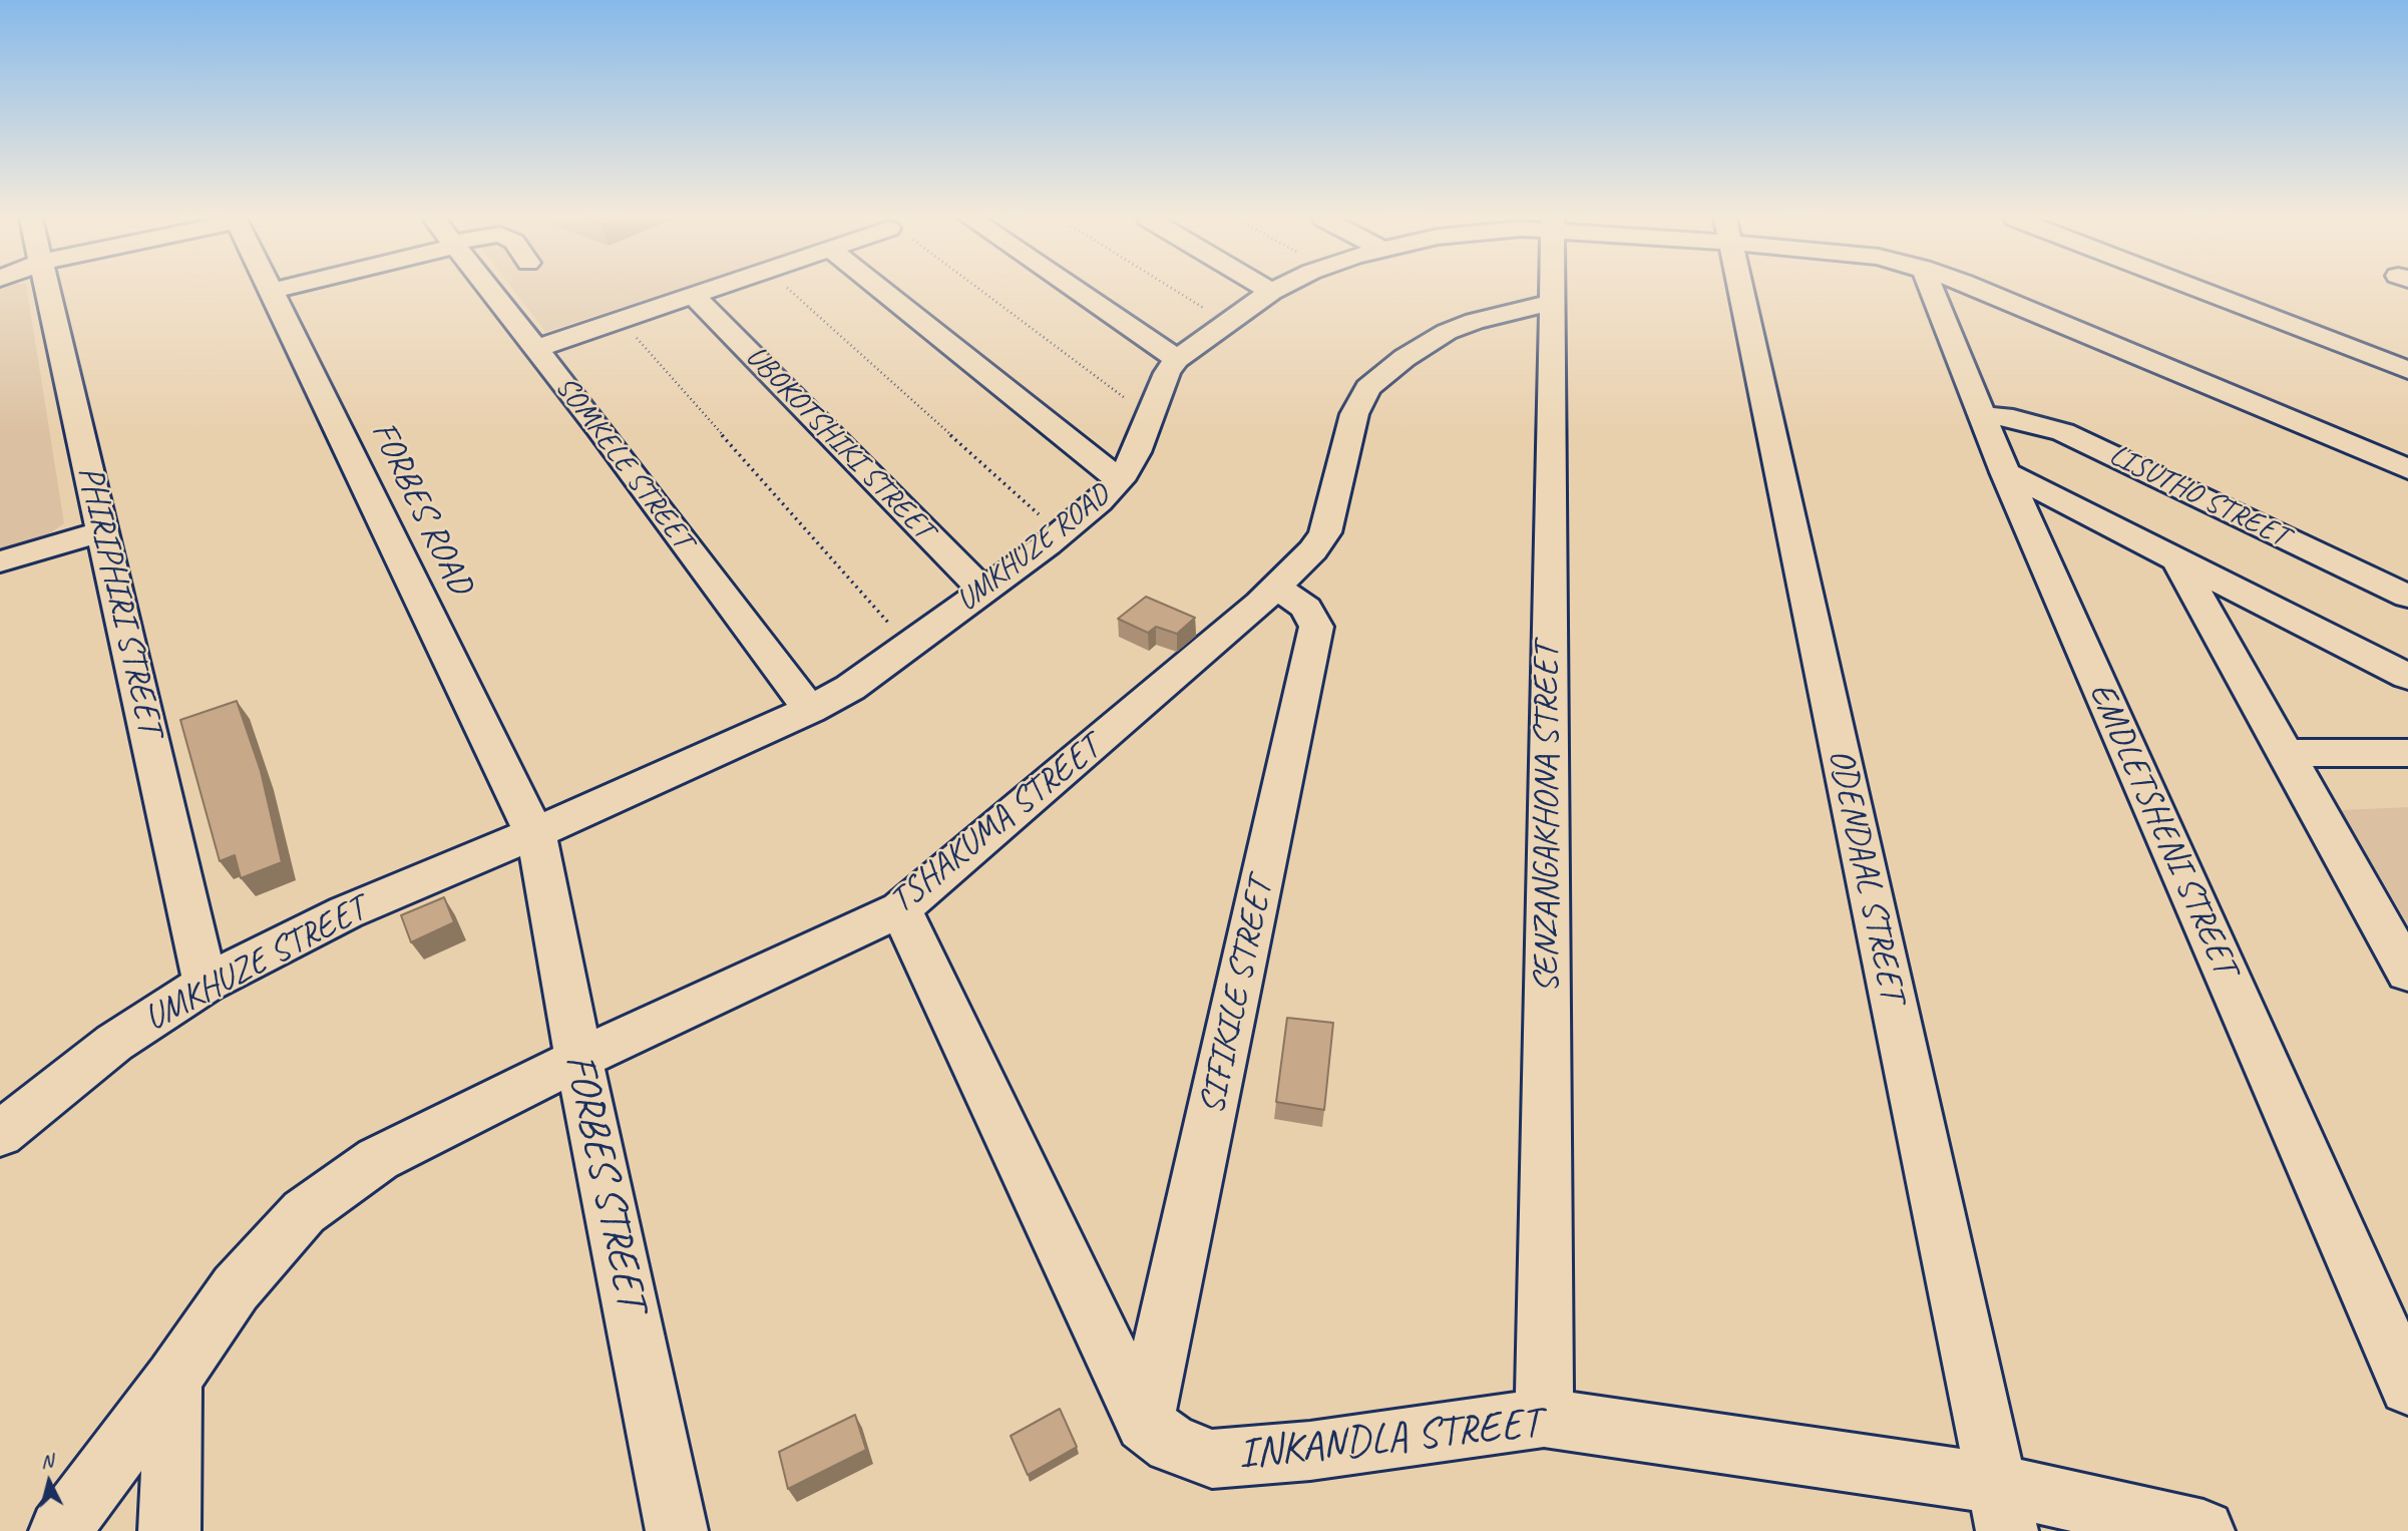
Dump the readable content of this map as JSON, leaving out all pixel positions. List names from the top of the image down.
{
  "streets": {
    "street": [
      "UBOKOTSHIKI STREET",
      "SOMKELE STREET",
      "LISUTHO STREET",
      "FORBES ROAD",
      "UMKHUZE ROAD",
      "PHIRIPHIRI STREET",
      "SENZANGAKHONA STREET",
      "TSHAKUMA STREET",
      "EMDLETSHENI STREET",
      "ODENDAAL STREET",
      "UMKHUZE STREET",
      "SIFIKILE STREET",
      "FORBES STREET",
      "INKANDLA STREET"
    ]
  },
  "crossings": [
    ["UBOKOTSHIKI STREET", "UMKHUZE ROAD"],
    ["SOMKELE STREET", "UMKHUZE ROAD"],
    ["LISUTHO STREET", "EMDLETSHENI STREET"],
    ["FORBES ROAD", "UMKHUZE ROAD"],
    ["FORBES ROAD", "UMKHUZE STREET"],
    ["FORBES ROAD", "FORBES STREET"],
    ["UMKHUZE ROAD", "UMKHUZE STREET"],
    ["UMKHUZE ROAD", "FORBES STREET"],
    ["PHIRIPHIRI STREET", "UMKHUZE STREET"],
    ["SENZANGAKHONA STREET", "TSHAKUMA STREET"],
    ["SENZANGAKHONA STREET", "INKANDLA STREET"],
    ["TSHAKUMA STREET", "SIFIKILE STREET"],
    ["TSHAKUMA STREET", "FORBES STREET"],
    ["TSHAKUMA STREET", "INKANDLA STREET"],
    ["ODENDAAL STREET", "INKANDLA STREET"],
    ["UMKHUZE STREET", "FORBES STREET"],
    ["SIFIKILE STREET", "INKANDLA STREET"]
  ],
  "north": "top"
}
